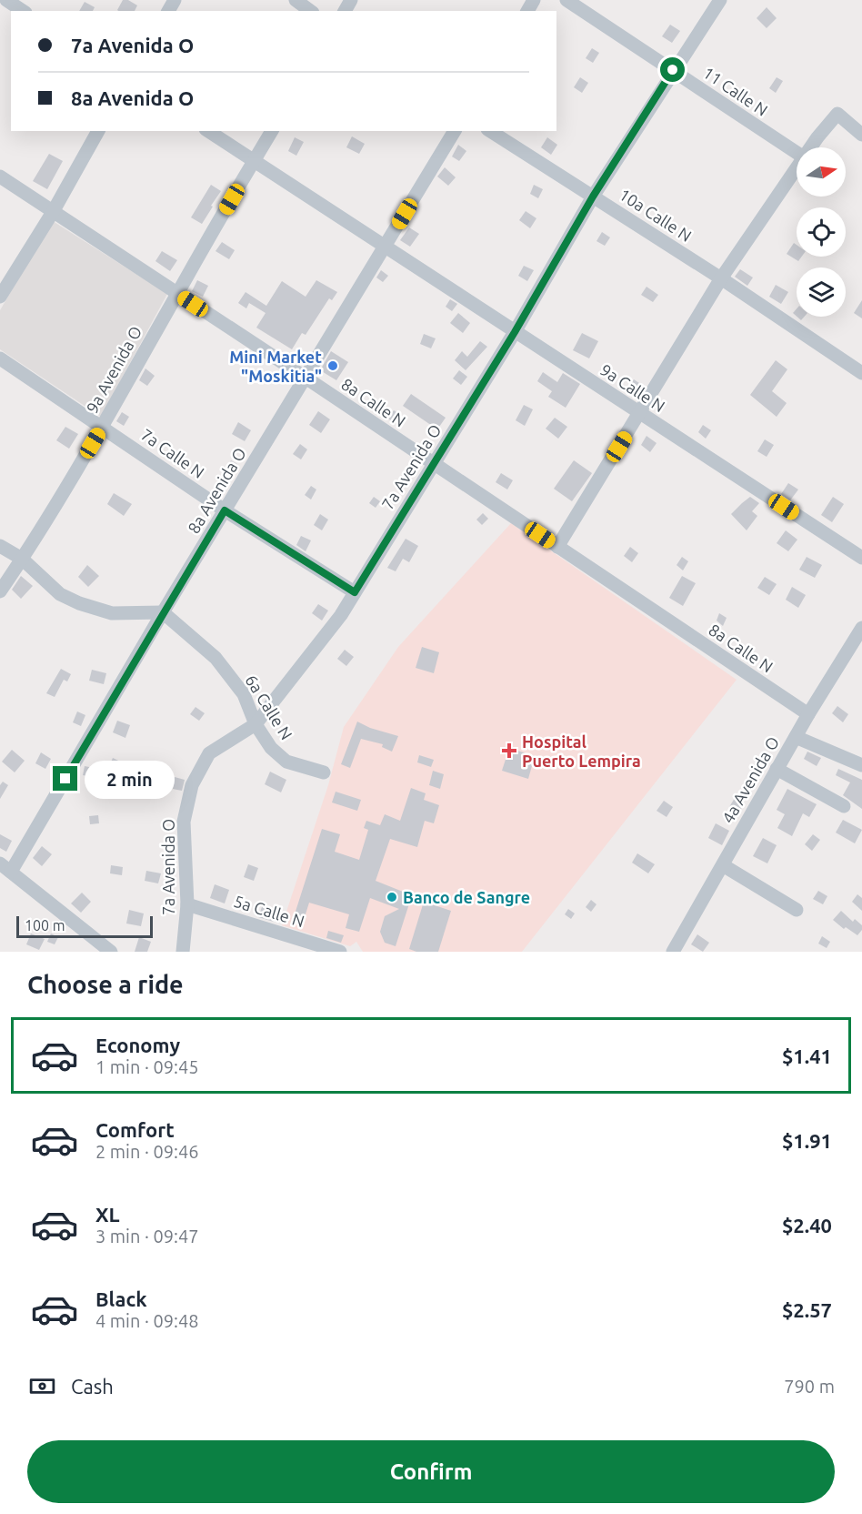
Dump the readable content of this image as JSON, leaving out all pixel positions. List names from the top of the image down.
{
  "streets": {
    "street": [
      "11 Calle N",
      "10a Calle N",
      "9a Avenida O",
      "9a Calle N",
      "8a Calle N",
      "7a Calle N",
      "7a Avenida O",
      "8a Avenida O",
      "6a Calle N",
      "4a Avenida O",
      "5a Calle N"
    ]
  },
  "crossings": [
    ["11 Calle N", "7a Avenida O"],
    ["10a Calle N", "7a Avenida O"],
    ["9a Avenida O", "8a Calle N"],
    ["9a Avenida O", "7a Calle N"],
    ["9a Calle N", "7a Avenida O"],
    ["9a Calle N", "8a Avenida O"],
    ["8a Calle N", "7a Avenida O"],
    ["8a Calle N", "8a Avenida O"],
    ["8a Calle N", "4a Avenida O"],
    ["7a Calle N", "7a Avenida O"],
    ["7a Calle N", "8a Avenida O"],
    ["7a Avenida O", "6a Calle N"],
    ["7a Avenida O", "5a Calle N"],
    ["8a Avenida O", "6a Calle N"]
  ],
  "places": {
    "other": ["Mini Market \"Moskitia\"", "Banco de Sangre"],
    "health": ["Hospital Puerto Lempira"]
  },
  "scale_bar": "100 m",
  "north": "right",
  "page": {
    "banner": ["7a Avenida O", "8a Avenida O"],
    "bubble": "2 min",
    "scale": "100 m",
    "heading": "Choose a ride",
    "list": [
      {
        "name": "Economy",
        "note": "1 min · 09:45",
        "value": "$1.41"
      },
      {
        "name": "Comfort",
        "note": "2 min · 09:46",
        "value": "$1.91"
      },
      {
        "name": "XL",
        "note": "3 min · 09:47",
        "value": "$2.40"
      },
      {
        "name": "Black",
        "note": "4 min · 09:48",
        "value": "$2.57"
      }
    ],
    "pay": ["Cash", "790 m"],
    "buttons": "Confirm"
  }
}
